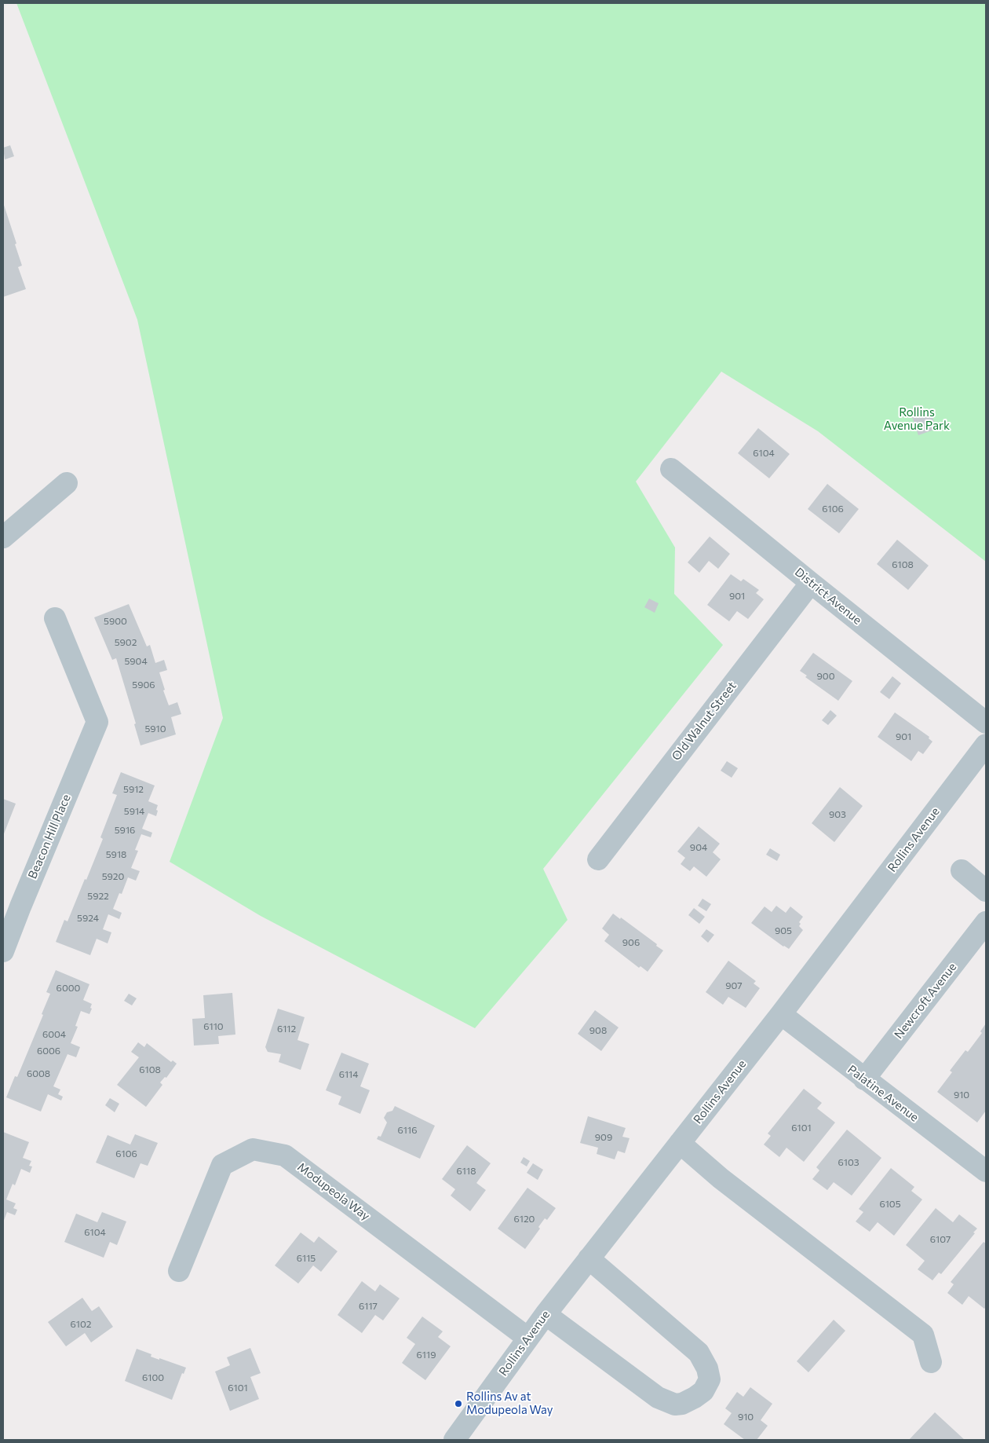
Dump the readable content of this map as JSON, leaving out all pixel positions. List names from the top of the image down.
{
  "streets": {
    "street": [
      "District Avenue",
      "Old Walnut Street",
      "Beacon Hill Place",
      "Rollins Avenue",
      "Newcroft Avenue",
      "Palatine Avenue",
      "Modupeola Way"
    ]
  },
  "crossings": [
    ["District Avenue", "Old Walnut Street"],
    ["Rollins Avenue", "Palatine Avenue"],
    ["Rollins Avenue", "Modupeola Way"],
    ["Newcroft Avenue", "Palatine Avenue"]
  ],
  "parks": ["Rollins Avenue Park"],
  "places": ["Rollins Av at Modupeola Way"],
  "house_numbers": [
    "6104",
    "6106",
    "6108",
    "901",
    "5900",
    "5902",
    "5904",
    "900",
    "5906",
    "5910",
    "901",
    "5912",
    "5914",
    "903",
    "5916",
    "904",
    "5918",
    "5920",
    "5922",
    "5924",
    "905",
    "906",
    "907",
    "6000",
    "6110",
    "6112",
    "908",
    "6004",
    "6006",
    "6108",
    "6008",
    "6114",
    "910",
    "6101",
    "6116",
    "909",
    "6106",
    "6103",
    "6118",
    "6105",
    "6120",
    "6104",
    "6107",
    "6115",
    "6117",
    "6102",
    "6119",
    "6100",
    "6101",
    "910"
  ]
}
